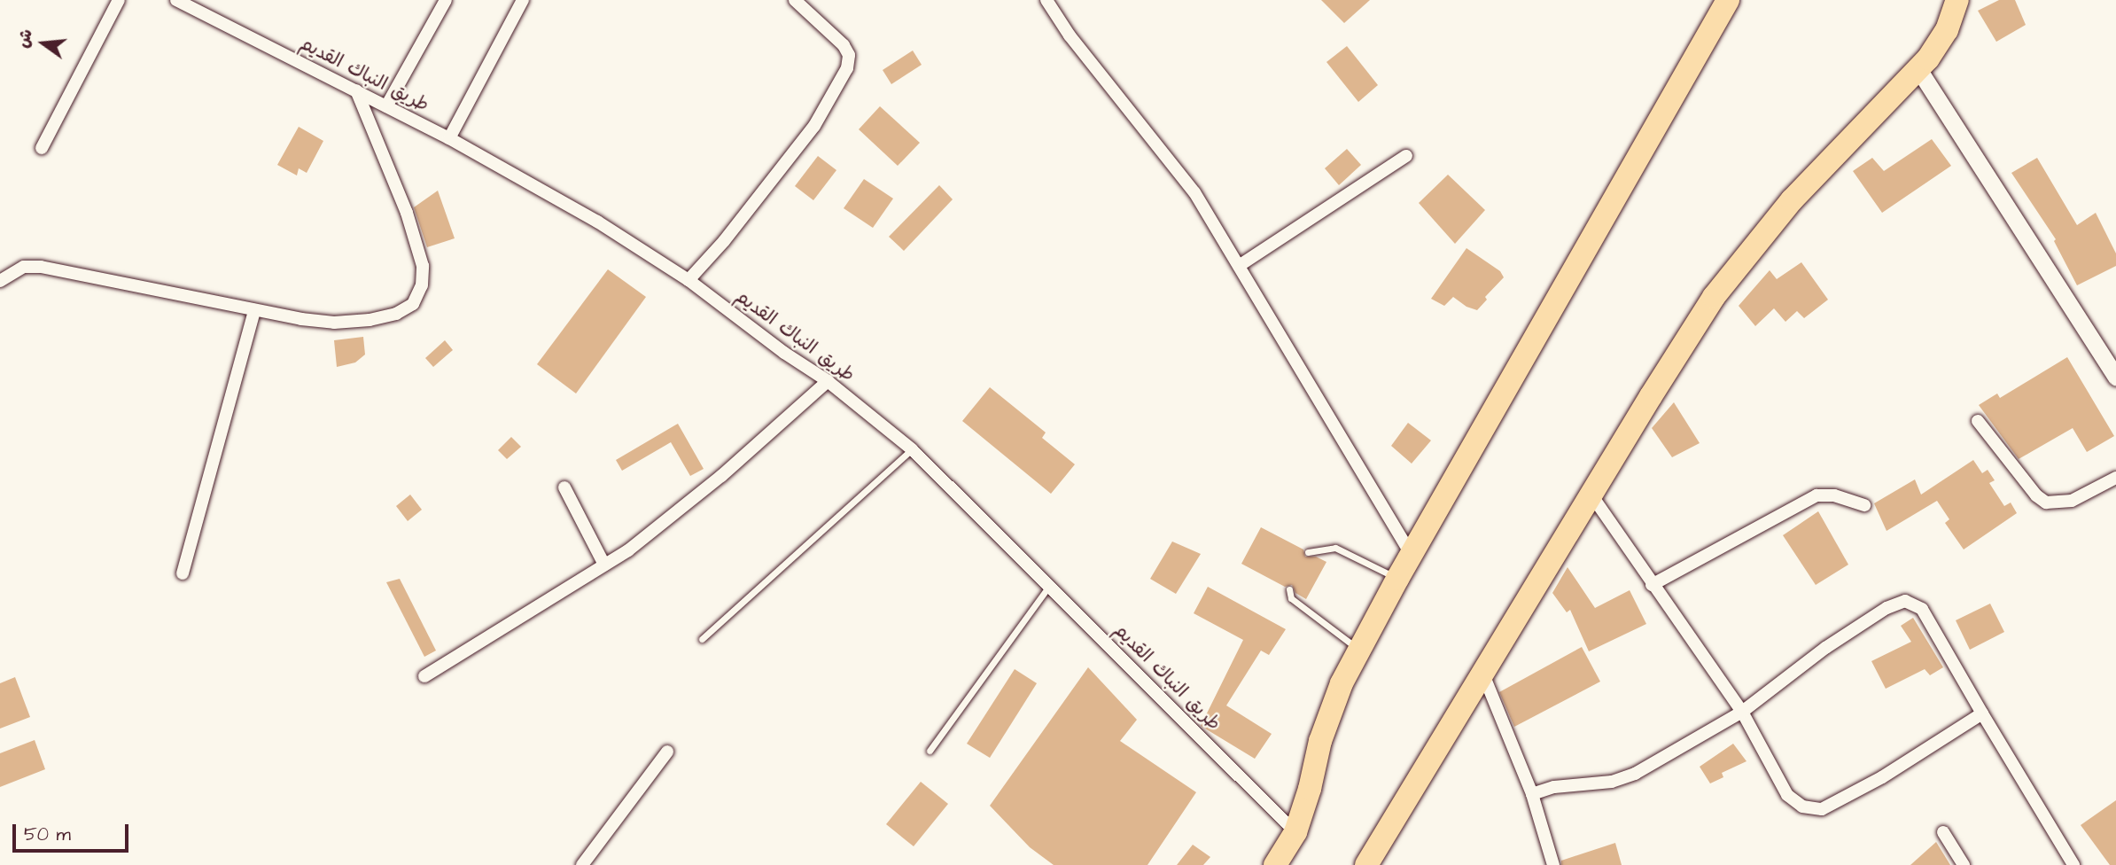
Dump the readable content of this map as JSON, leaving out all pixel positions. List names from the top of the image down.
{
  "streets": {
    "street": ["طريق النباك القديم"]
  },
  "scale_bar": "50 m",
  "north": "left"
}
